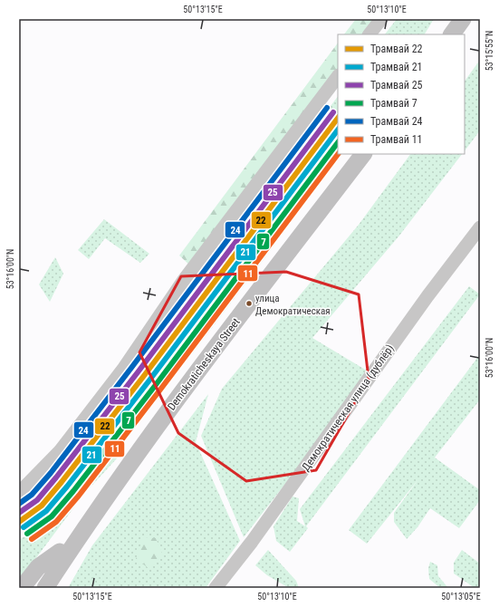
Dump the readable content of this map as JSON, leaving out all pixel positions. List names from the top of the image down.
{
  "streets": {
    "main road": ["Demokraticheskaya Street"],
    "street": ["Демократическая улица (дублёр)"]
  },
  "places": ["улица Демократическая"],
  "lines": [
    "tram line 24",
    "tram line 25",
    "tram line 22",
    "tram line 21",
    "tram line 7",
    "tram line 11"
  ],
  "legend": [
    "Трамвай 22",
    "Трамвай 21",
    "Трамвай 25",
    "Трамвай 7",
    "Трамвай 24",
    "Трамвай 11"
  ],
  "coordinates": [
    "50°13'15\"E",
    "50°13'10\"E",
    "53°15'55\"N",
    "53°16'00\"N",
    "50°13'05\"E"
  ]
}
